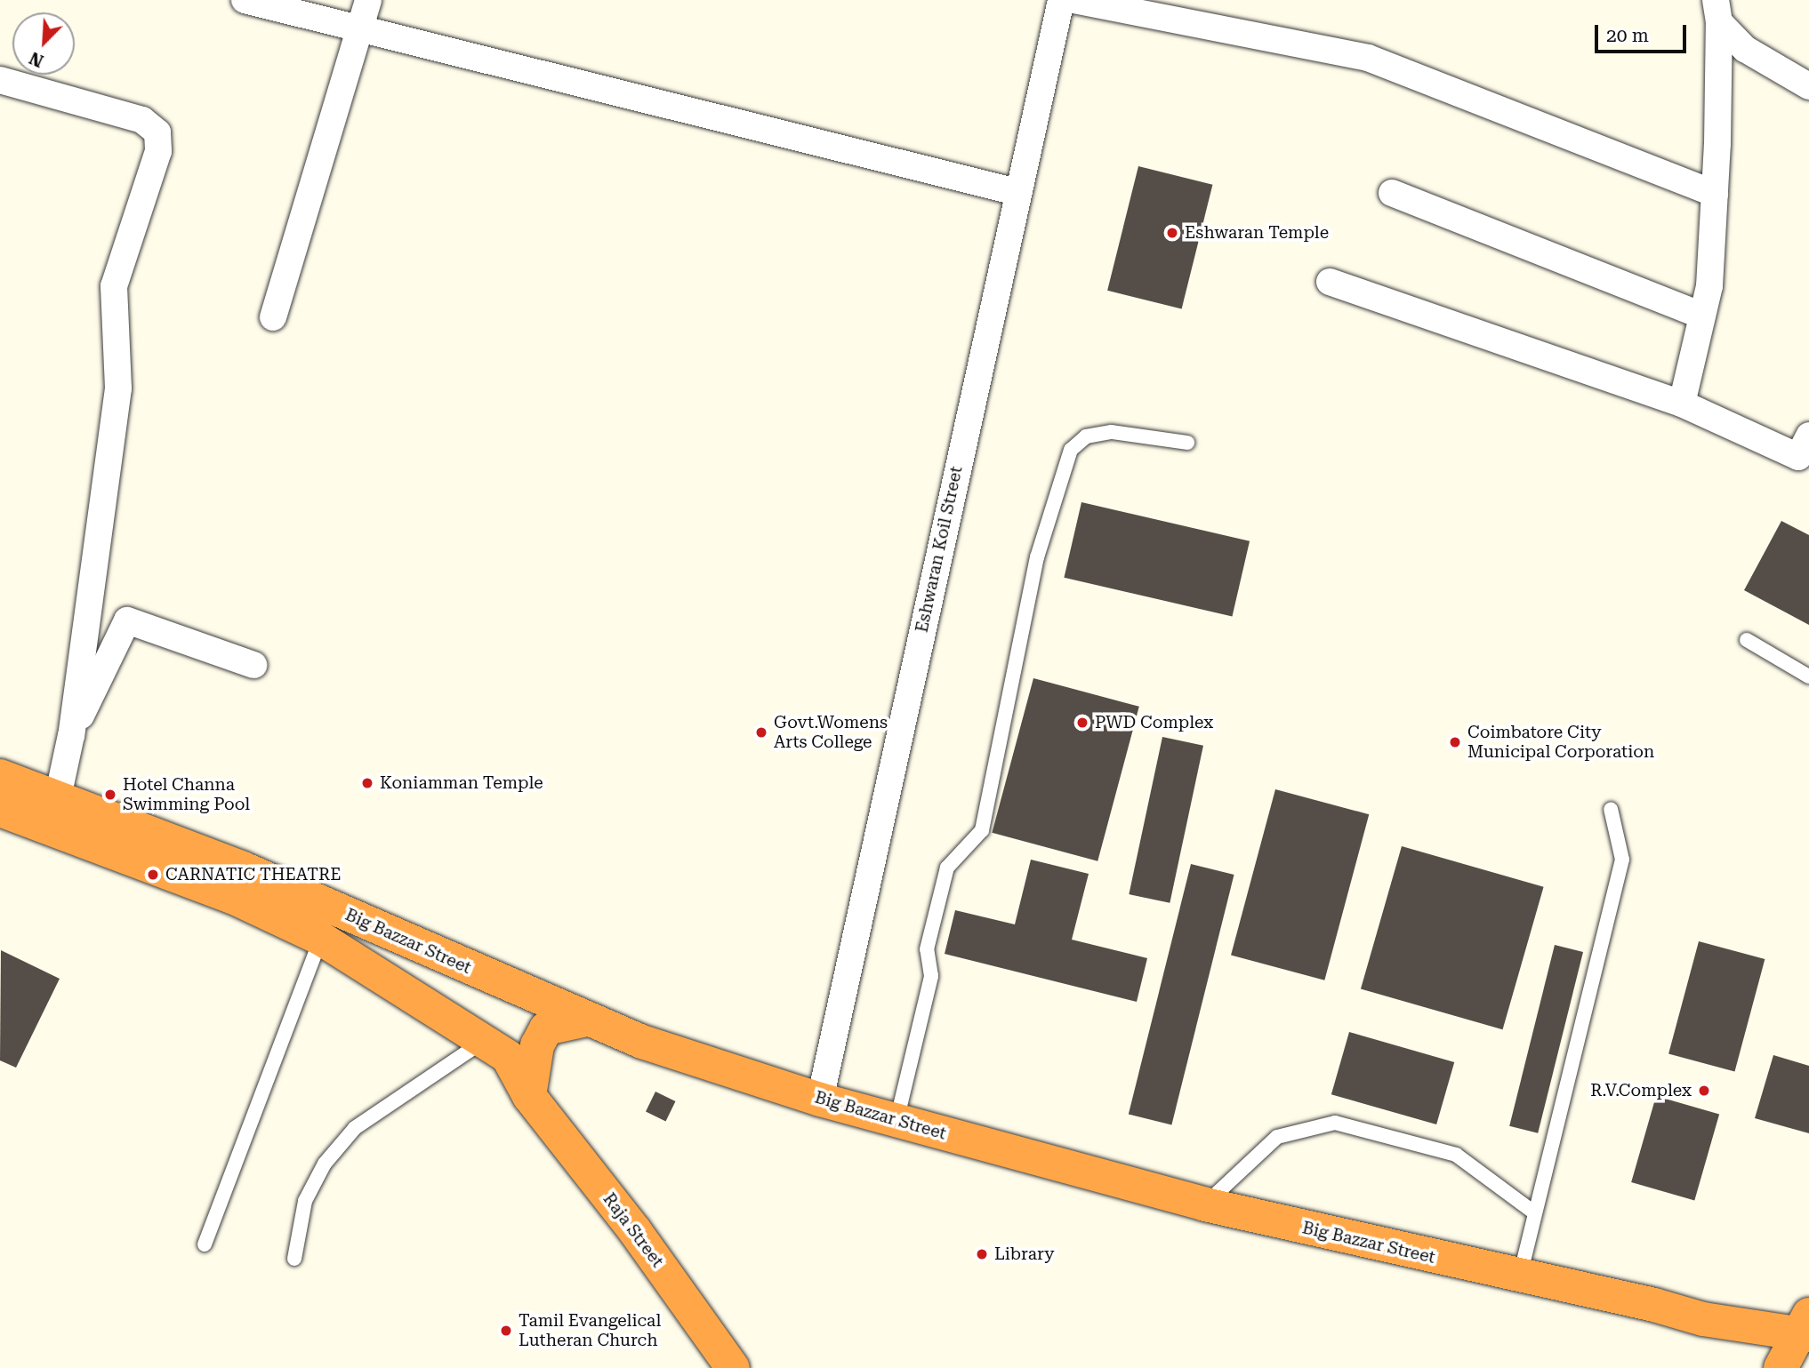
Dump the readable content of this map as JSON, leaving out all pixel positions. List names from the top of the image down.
{
  "streets": {
    "highway": ["Big Bazzar Street", "Raja Street"],
    "street": ["Eshwaran Koil Street"]
  },
  "crossings": [
    ["Eshwaran Koil Street", "Big Bazzar Street"],
    ["Big Bazzar Street", "Raja Street"]
  ],
  "places": [
    "Eshwaran Temple",
    "PWD Complex",
    "Govt.Womens Arts College",
    "Coimbatore City Municipal Corporation",
    "Koniamman Temple",
    "Hotel Channa Swimming Pool",
    "CARNATIC THEATRE",
    "R.V.Complex",
    "Library",
    "Tamil Evangelical Lutheran Church"
  ],
  "scale_bar": "20 m",
  "north": "bottom left"
}
